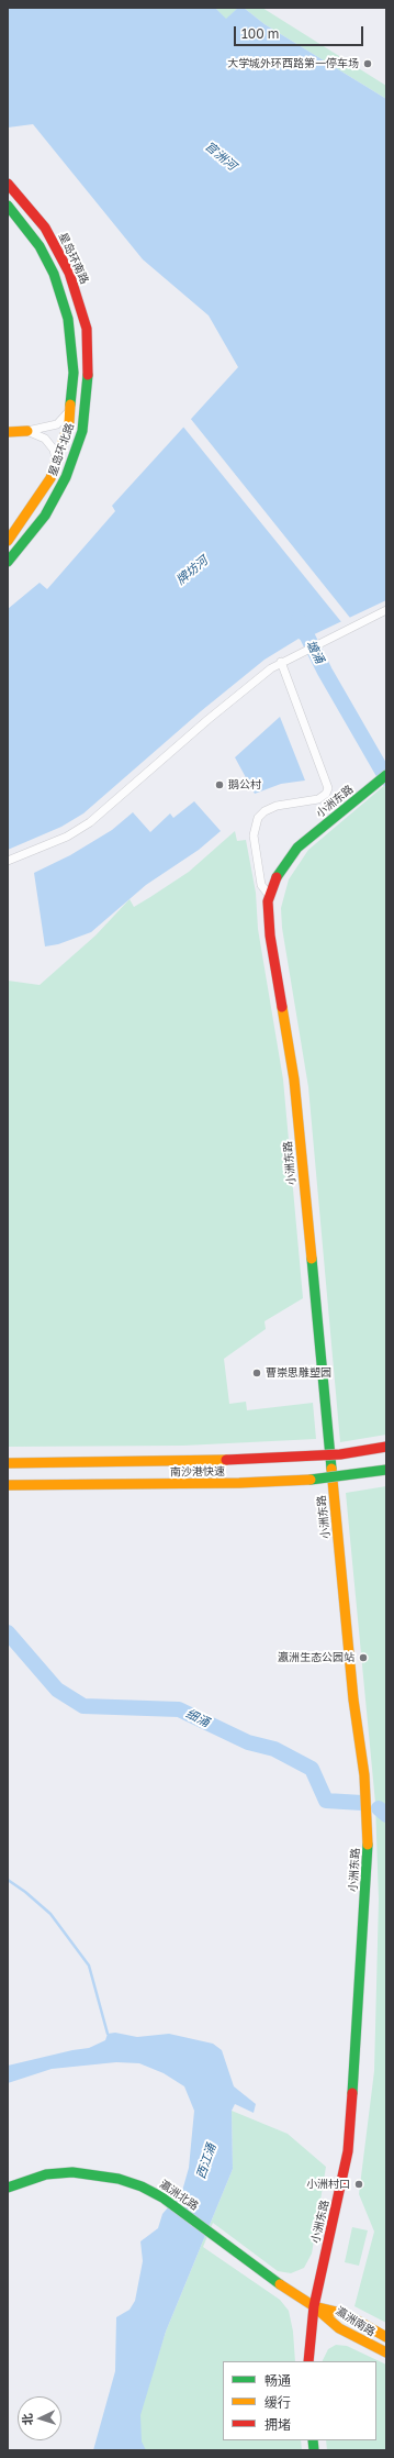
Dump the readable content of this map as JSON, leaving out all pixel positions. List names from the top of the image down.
{
  "streets": {
    "main road": [
      "星岛环南路",
      "星岛环北路",
      "小洲东路",
      "南沙港快速",
      "瀛洲北路",
      "瀛洲南路"
    ]
  },
  "crossings": [
    ["星岛环南路", "星岛环北路"],
    ["小洲东路", "瀛洲北路"],
    ["小洲东路", "瀛洲南路"],
    ["瀛洲北路", "瀛洲南路"]
  ],
  "water": [
    "官洲河",
    "牌坊河",
    "塘涌",
    "细涌",
    "西江涌"
  ],
  "places": [
    "大学城外环西路第一停车场",
    "鹅公村",
    "曹崇思雕塑园",
    "瀛洲生态公园站",
    "小洲村口"
  ],
  "legend": ["畅通", "缓行", "拥堵"],
  "scale_bar": "100 m",
  "north": "left"
}
